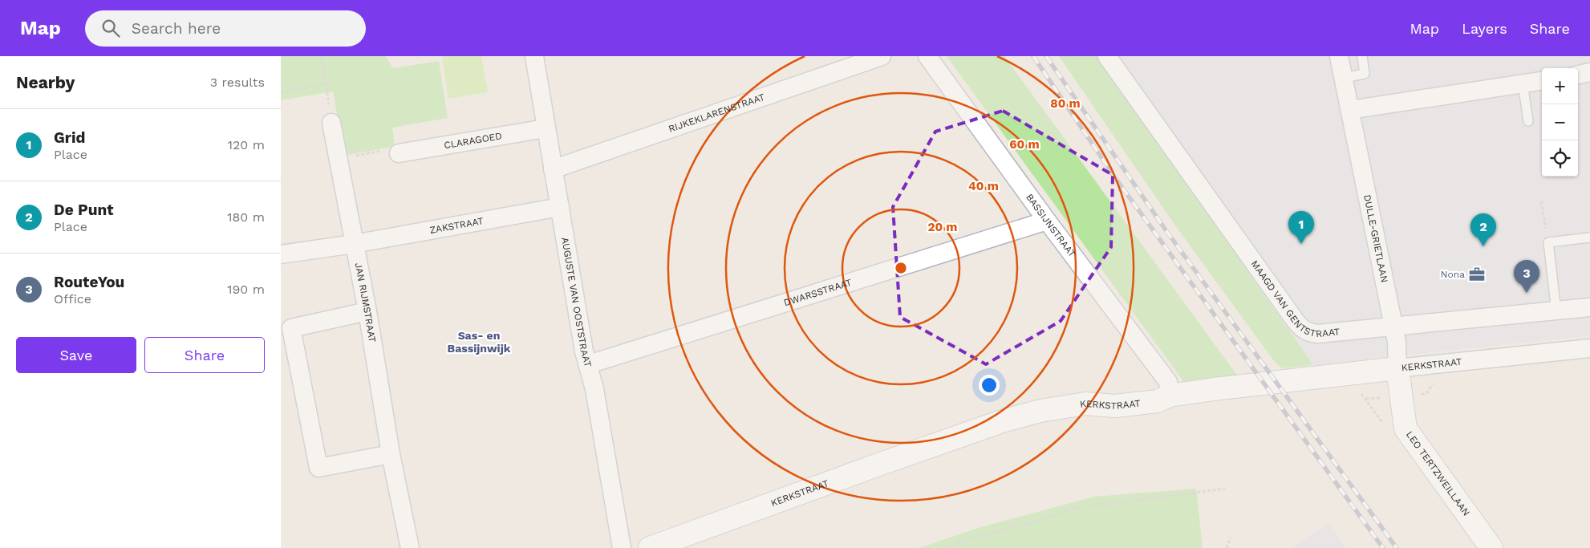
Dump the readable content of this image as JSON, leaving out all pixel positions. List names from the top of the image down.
{
  "streets": {
    "street": [
      "RIJKEKLARENSTRAAT",
      "CLARAGOED",
      "ZAKSTRAAT",
      "BASSIJNSTRAAT",
      "DULLE-GRIETLAAN",
      "DWARSSTRAAT",
      "MAAGD VAN GENTSTRAAT",
      "JAN RIJMSTRAAT",
      "AUGUSTE VAN OOSTSTRAAT",
      "KERKSTRAAT",
      "LEO TERTZWEILLAAN"
    ]
  },
  "crossings": [
    ["RIJKEKLARENSTRAAT", "AUGUSTE VAN OOSTSTRAAT"],
    ["CLARAGOED", "AUGUSTE VAN OOSTSTRAAT"],
    ["ZAKSTRAAT", "JAN RIJMSTRAAT"],
    ["ZAKSTRAAT", "AUGUSTE VAN OOSTSTRAAT"],
    ["BASSIJNSTRAAT", "DWARSSTRAAT"],
    ["BASSIJNSTRAAT", "KERKSTRAAT"],
    ["DULLE-GRIETLAAN", "MAAGD VAN GENTSTRAAT"],
    ["DULLE-GRIETLAAN", "KERKSTRAAT"],
    ["DULLE-GRIETLAAN", "LEO TERTZWEILLAAN"],
    ["DWARSSTRAAT", "AUGUSTE VAN OOSTSTRAAT"],
    ["KERKSTRAAT", "LEO TERTZWEILLAAN"]
  ],
  "districts": ["Sas- en Bassijnwijk"],
  "places": {
    "office": ["Nona"]
  },
  "page": {
    "header": "Map",
    "search": "Search here",
    "nav": ["Map", "Layers", "Share"],
    "heading": ["Nearby", "3 results"],
    "map_buttons": ["+", "−"],
    "list": [
      {
        "mark": "1",
        "name": "Grid",
        "note": "Place",
        "value": "120 m"
      },
      {
        "mark": "2",
        "name": "De Punt",
        "note": "Place",
        "value": "180 m"
      },
      {
        "mark": "3",
        "name": "RouteYou",
        "note": "Office",
        "value": "190 m"
      }
    ],
    "pins": ["1", "2", "3"],
    "buttons": ["Save", "Share"]
  },
  "rings": [
    "80 m",
    "60 m",
    "40 m",
    "20 m"
  ]
}
